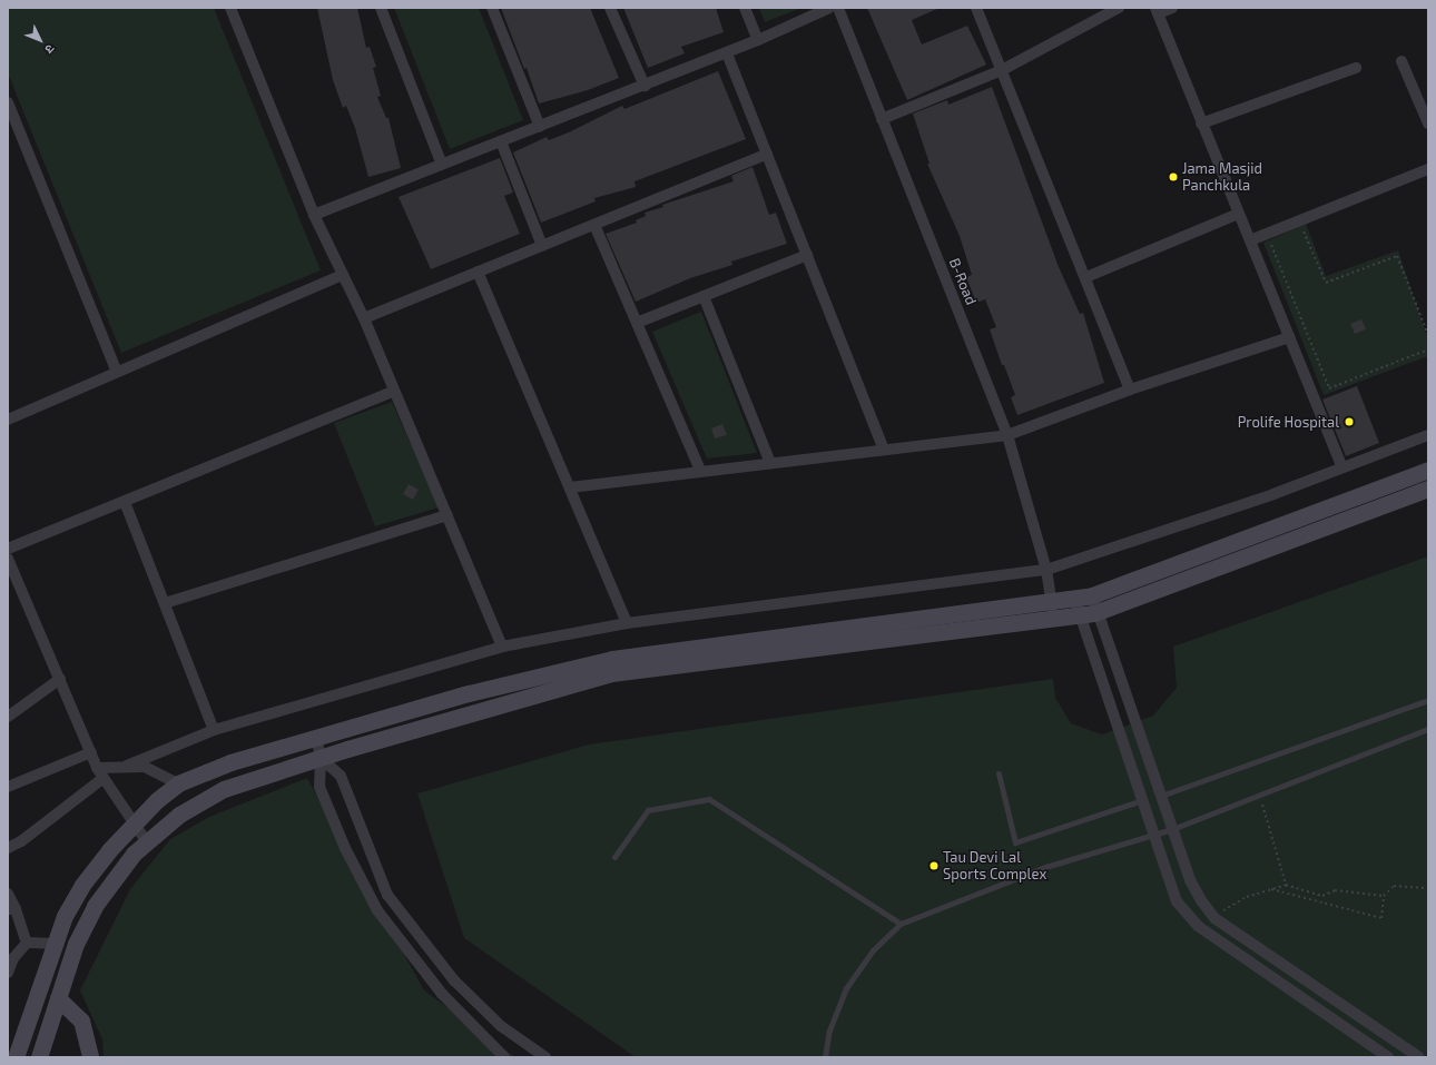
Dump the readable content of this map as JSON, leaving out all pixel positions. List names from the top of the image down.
{
  "streets": {
    "street": ["B-Road"]
  },
  "places": ["Jama Masjid Panchkula", "Prolife Hospital", "Tau Devi Lal Sports Complex"],
  "north": "bottom right"
}
